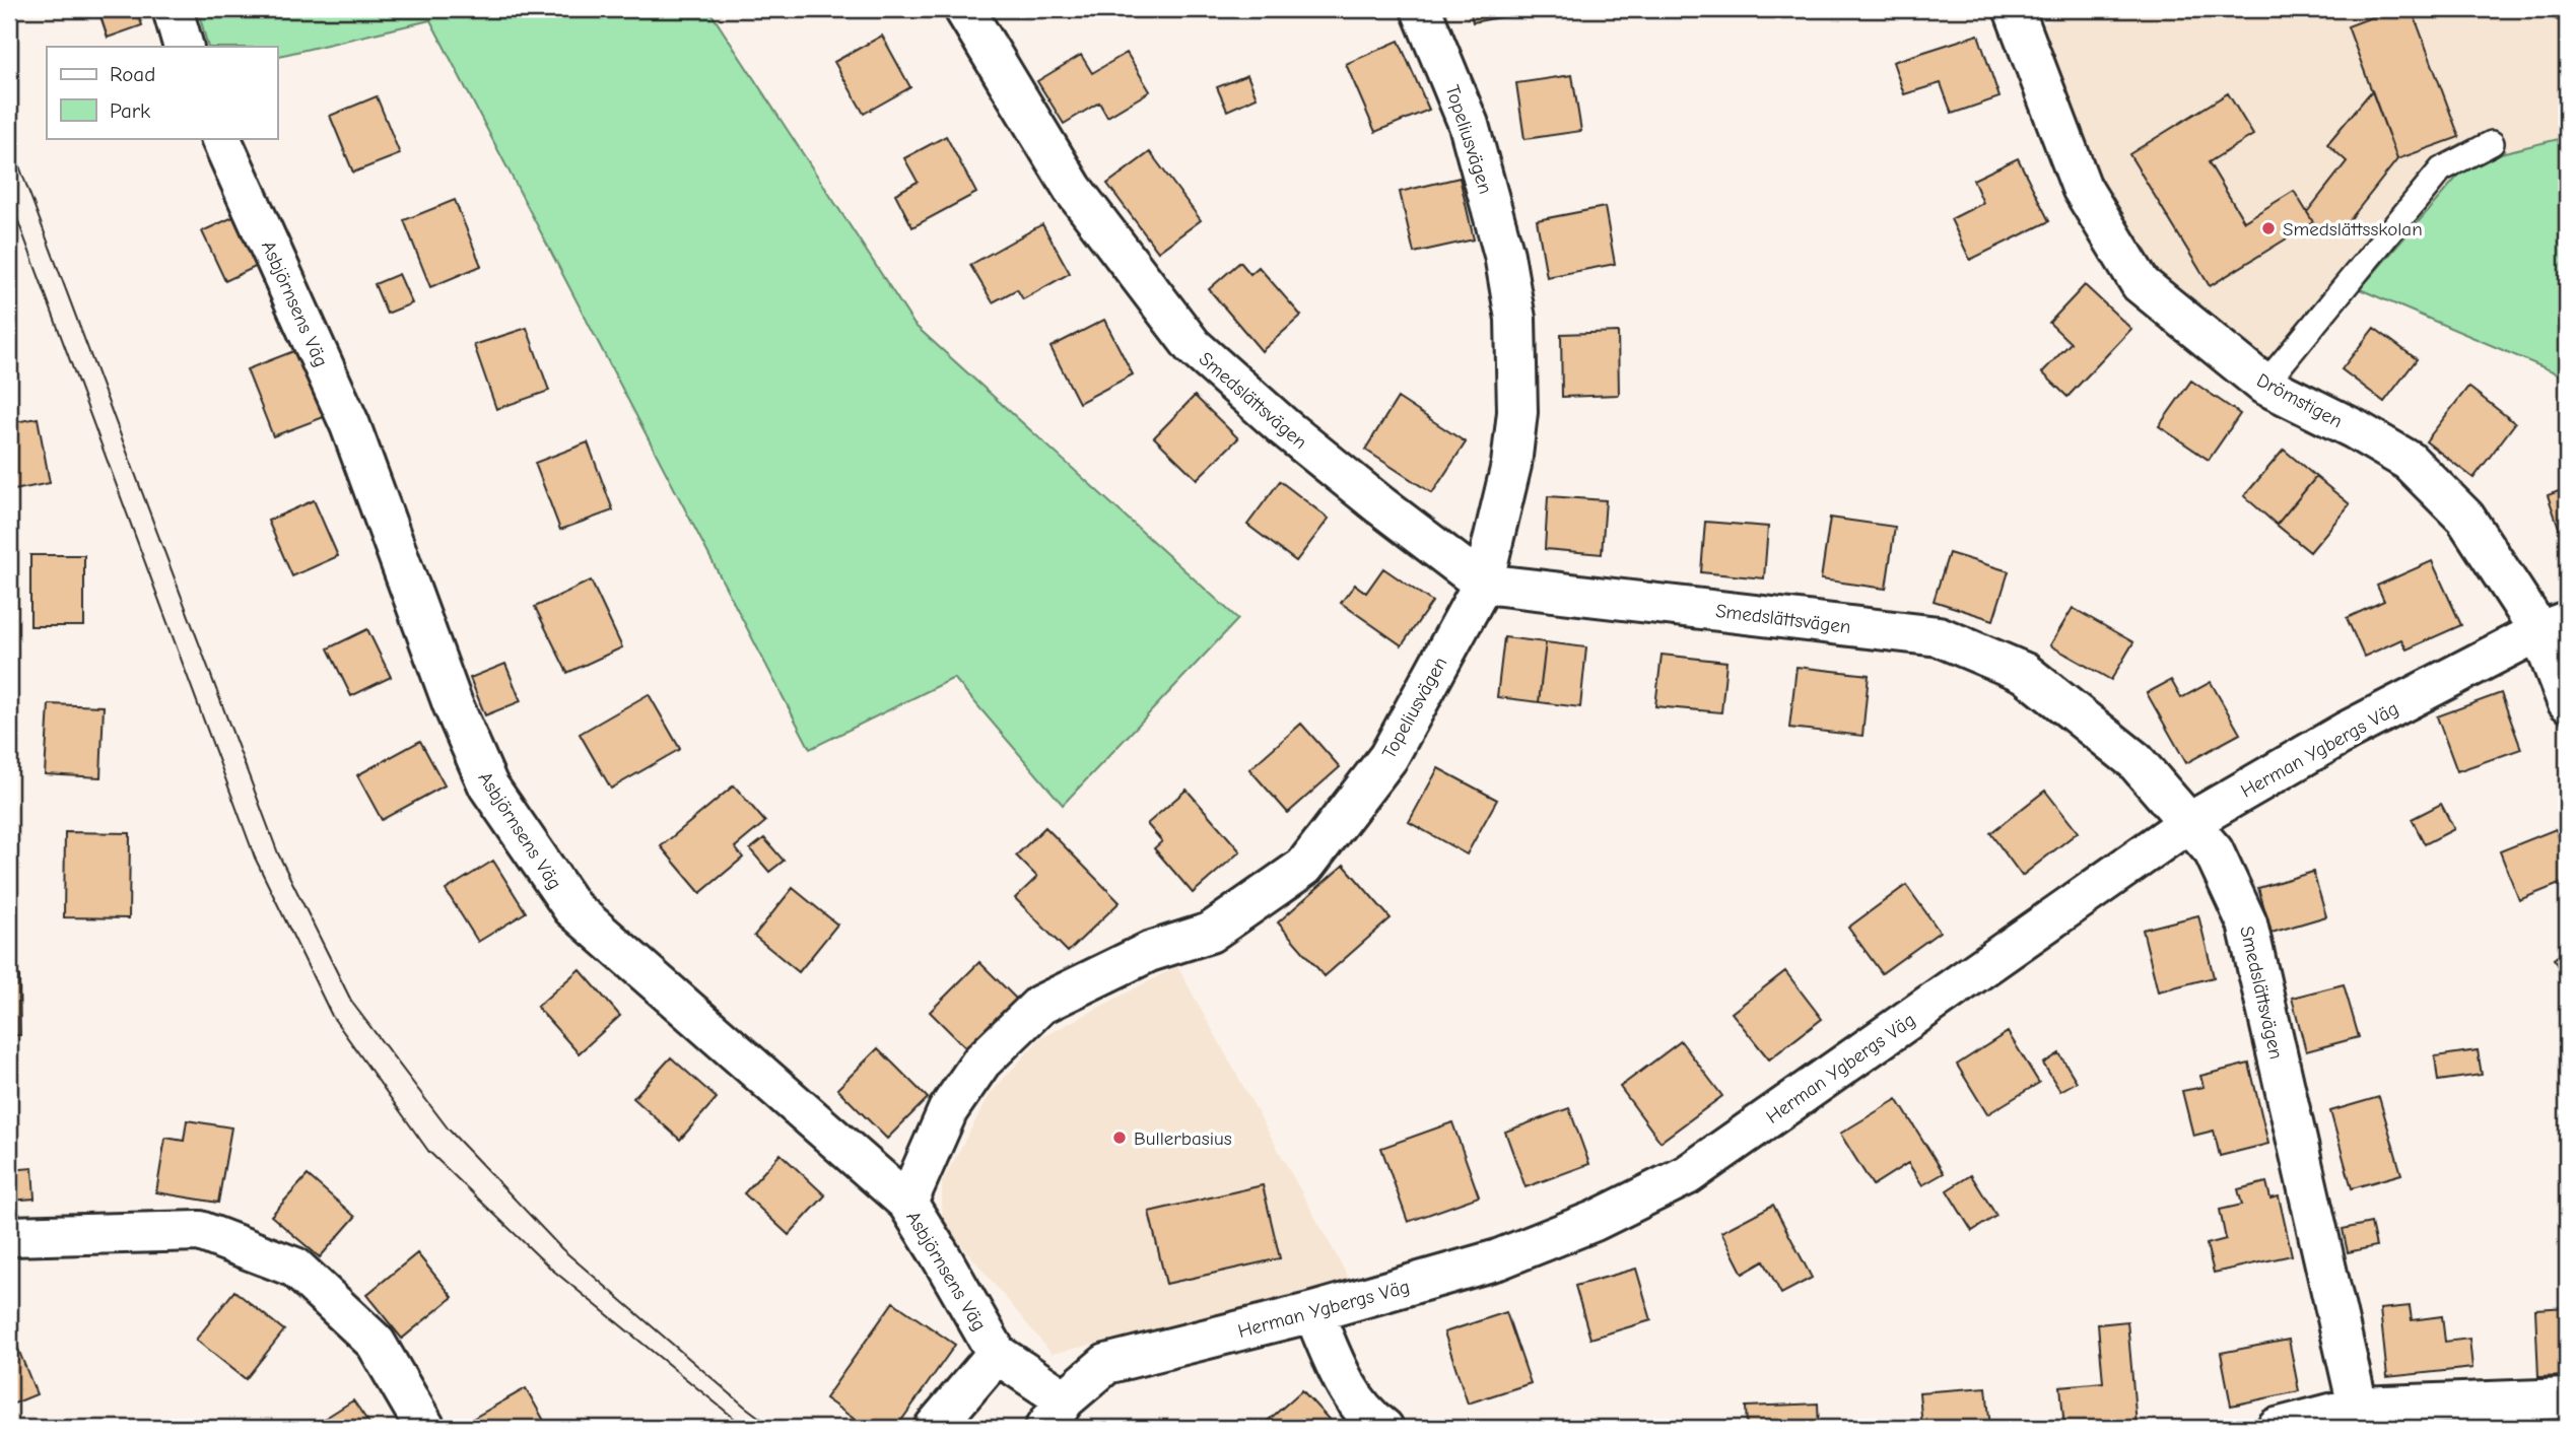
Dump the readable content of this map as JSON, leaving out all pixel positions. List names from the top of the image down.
{
  "streets": {
    "street": [
      "Topeliusvägen",
      "Asbjörnsens Väg",
      "Smedslättsvägen",
      "Drömstigen",
      "Herman Ygbergs Väg"
    ]
  },
  "crossings": [
    ["Topeliusvägen", "Asbjörnsens Väg"],
    ["Topeliusvägen", "Smedslättsvägen"],
    ["Smedslättsvägen", "Herman Ygbergs Väg"],
    ["Drömstigen", "Herman Ygbergs Väg"]
  ],
  "places": ["Smedslättsskolan", "Bullerbasius"],
  "legend": ["Road", "Park"]
}
